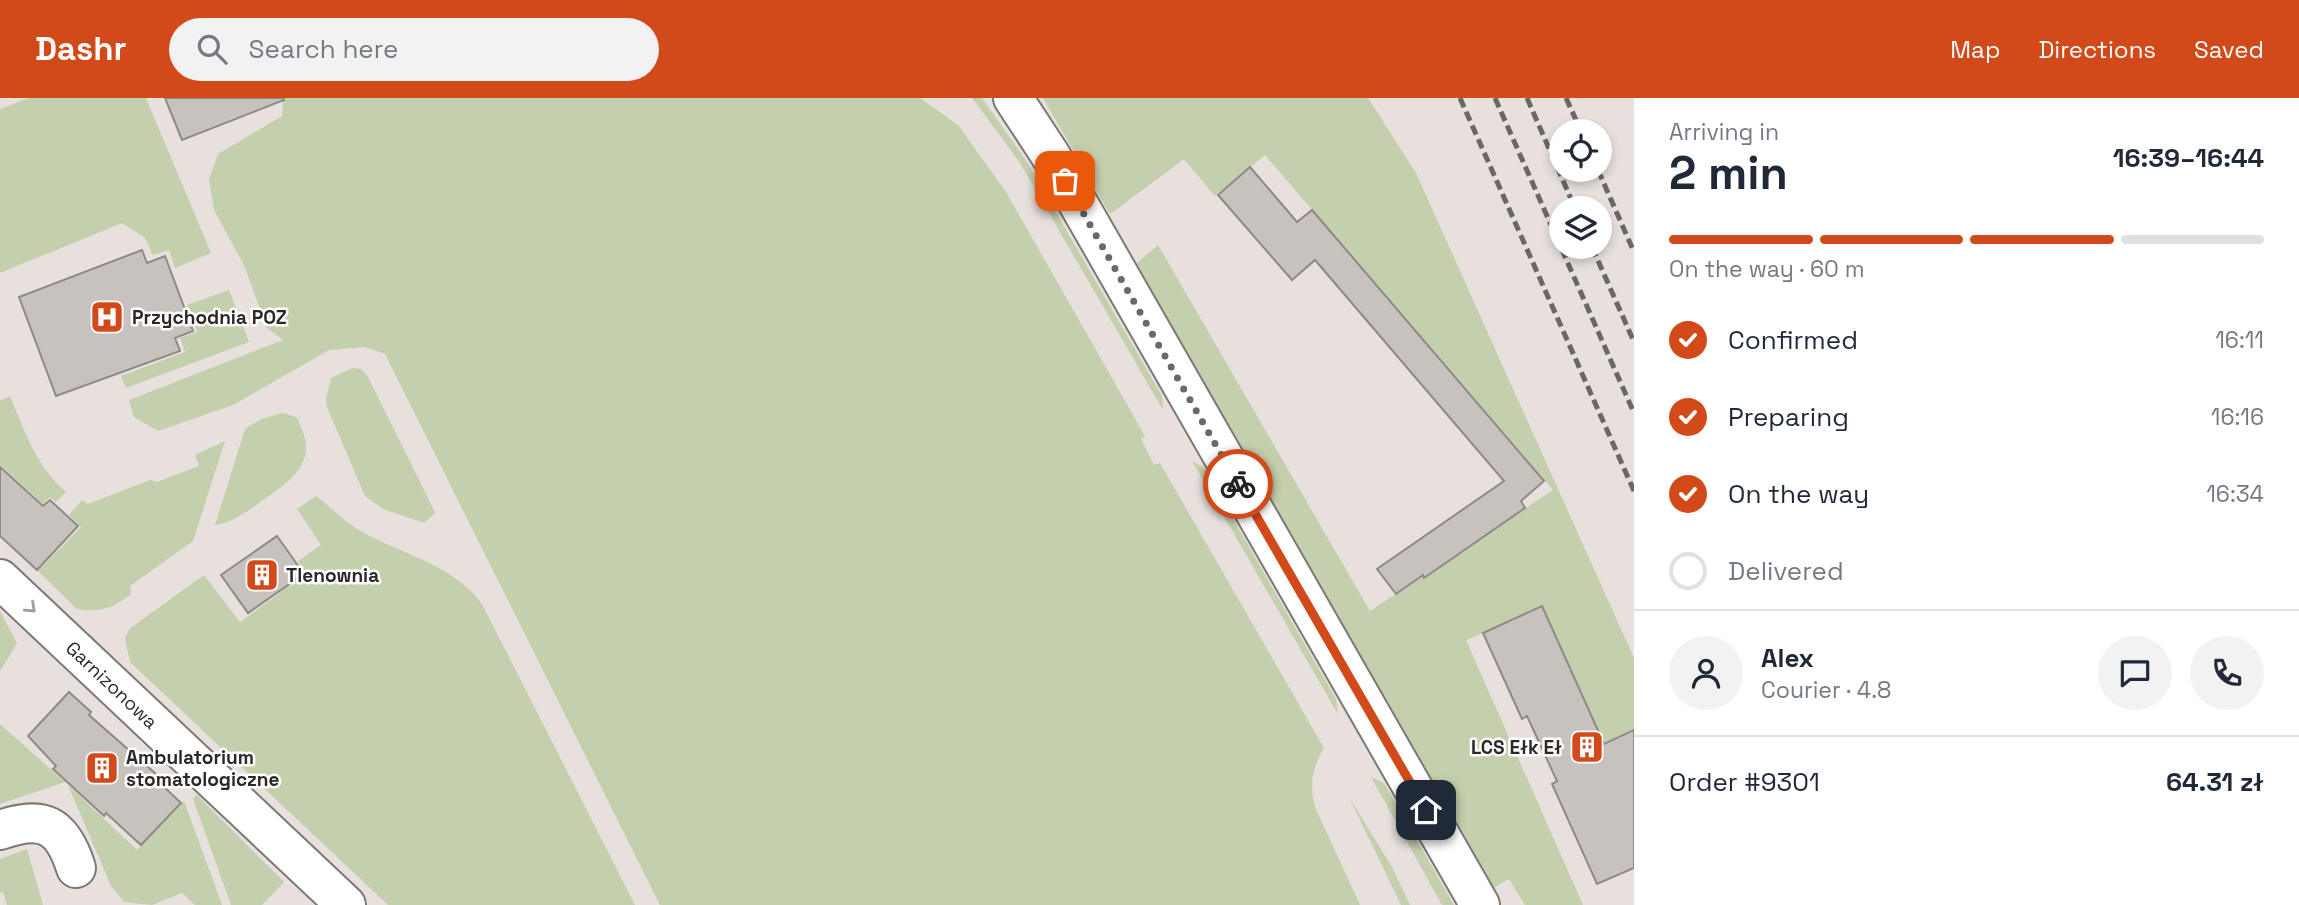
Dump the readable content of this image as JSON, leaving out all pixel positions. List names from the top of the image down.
{
  "streets": {
    "street": ["Garnizonowa"]
  },
  "one_way": ["Garnizonowa"],
  "places": {
    "hospital": ["Przychodnia POZ"],
    "building": ["Tlenownia", "LCS Ełk Eł", "Ambulatorium stomatologiczne"]
  },
  "page": {
    "header": "Dashr",
    "search": "Search here",
    "nav": ["Map", "Directions", "Saved"],
    "heading": ["2 min", "Arriving in", "16:39–16:44"],
    "panel": [
      "Alex",
      "Courier · 4.8",
      "Order #9301",
      "64.31 zł"
    ],
    "bar": "On the way · 60 m",
    "list": [
      ["Confirmed", "16:11"],
      ["Preparing", "16:16"],
      ["On the way", "16:34"],
      "Delivered"
    ]
  }
}
